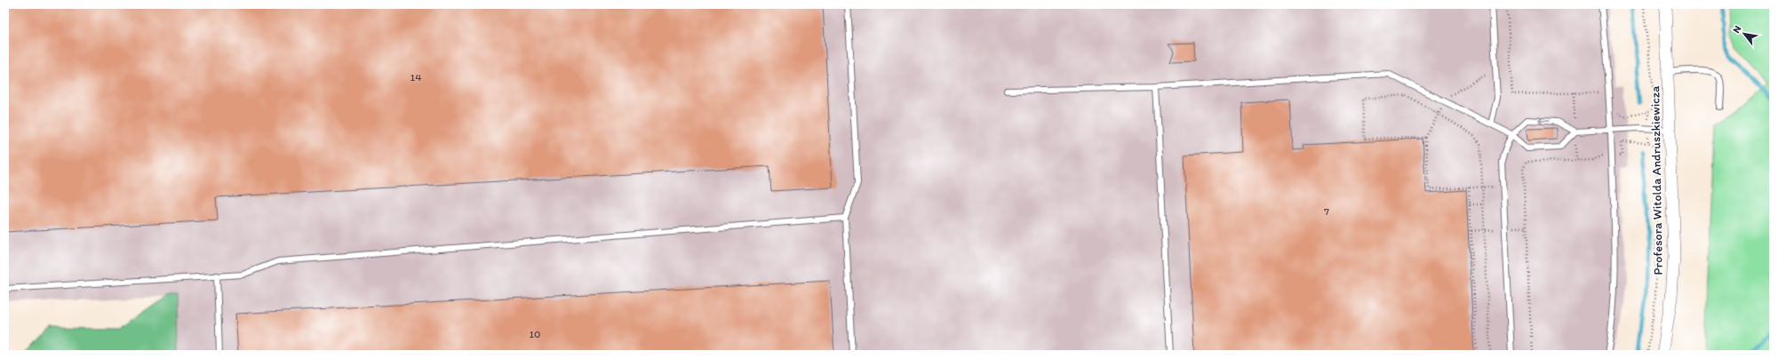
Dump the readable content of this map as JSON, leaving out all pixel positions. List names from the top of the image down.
{
  "streets": {
    "street": ["Profesora Witolda Andruszkiewicza"]
  },
  "house_numbers": ["14", "7", "10"],
  "north": "top left"
}
